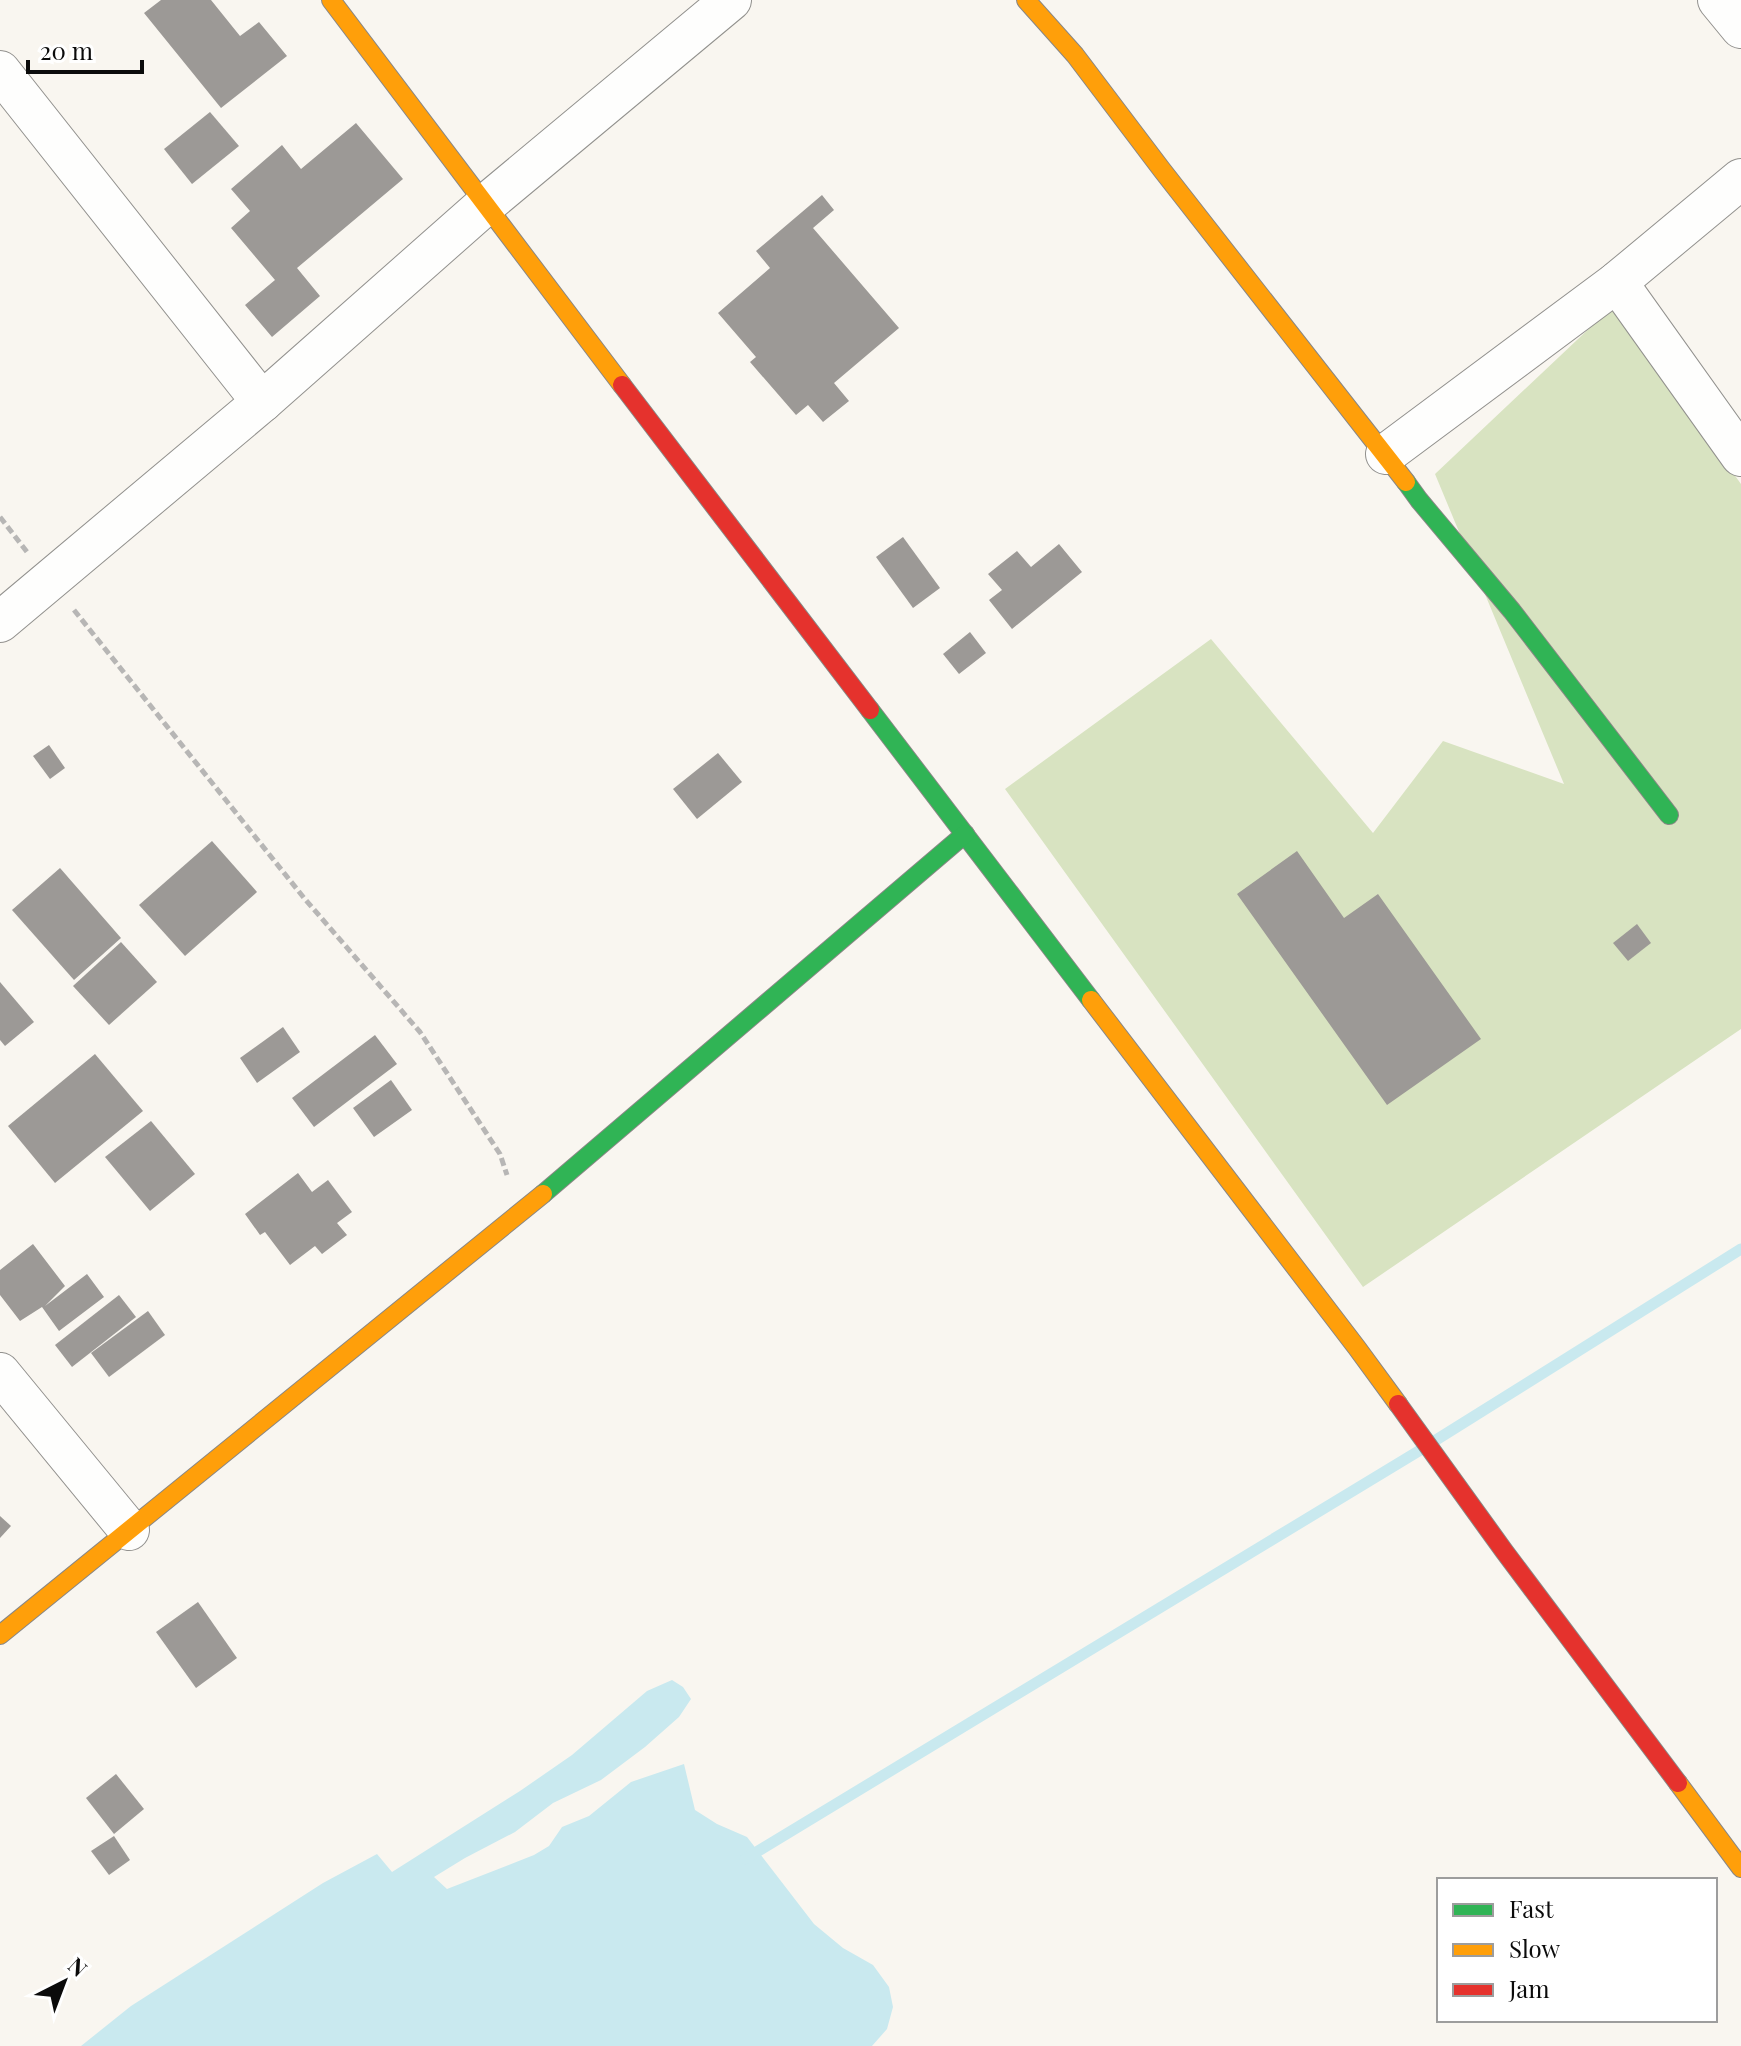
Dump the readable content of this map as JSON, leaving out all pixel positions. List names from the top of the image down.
{
  "legend": ["Fast", "Slow", "Jam"],
  "scale_bar": "20 m",
  "north": "top right"
}
